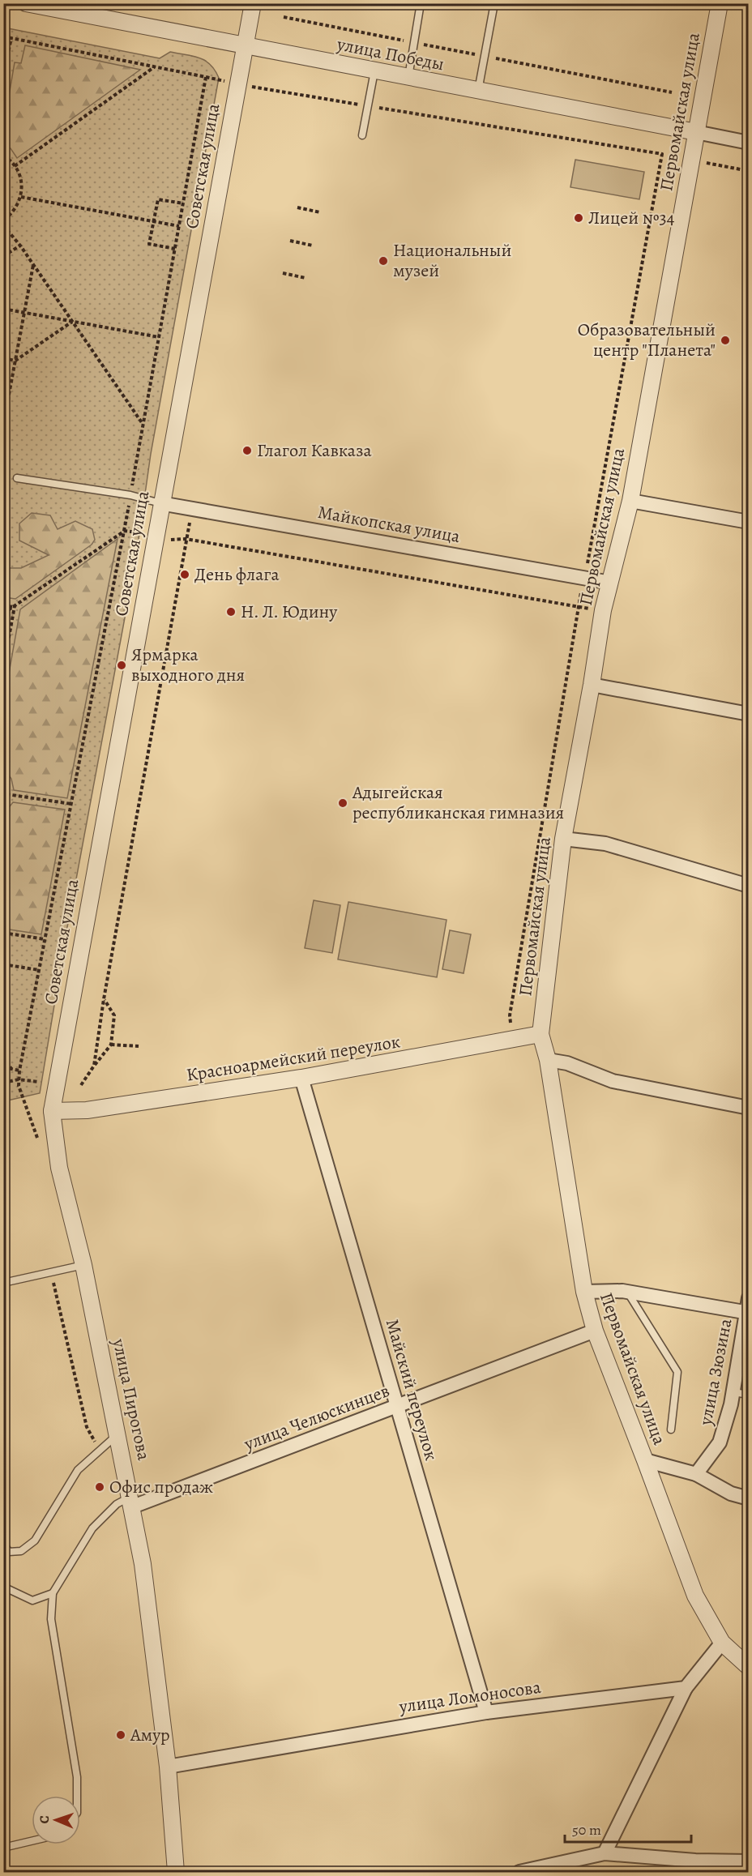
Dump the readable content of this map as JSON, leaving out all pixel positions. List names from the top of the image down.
{
  "streets": {
    "street": [
      "улица Победы",
      "Первомайская улица",
      "Советская улица",
      "Майкопская улица",
      "Красноармейский переулок",
      "улица Зюзина",
      "Майский переулок",
      "улица Пирогова",
      "улица Челюскинцев",
      "улица Ломоносова"
    ]
  },
  "crossings": [
    ["улица Победы", "Первомайская улица"],
    ["улица Победы", "Советская улица"],
    ["Первомайская улица", "Майкопская улица"],
    ["Первомайская улица", "Красноармейский переулок"],
    ["Первомайская улица", "улица Челюскинцев"],
    ["Советская улица", "Майкопская улица"],
    ["Советская улица", "Красноармейский переулок"],
    ["Советская улица", "улица Пирогова"],
    ["Красноармейский переулок", "Майский переулок"],
    ["Красноармейский переулок", "улица Пирогова"],
    ["Майский переулок", "улица Челюскинцев"],
    ["Майский переулок", "улица Ломоносова"],
    ["улица Пирогова", "улица Челюскинцев"],
    ["улица Пирогова", "улица Ломоносова"]
  ],
  "places": [
    "Лицей №34",
    "Национальный музей",
    "Образовательный центр \"Планета\"",
    "Глагол Кавказа",
    "День флага",
    "Н. Л. Юдину",
    "Ярмарка выходного дня",
    "Адыгейская республиканская гимназия",
    "Офис продаж",
    "Амур"
  ],
  "scale_bar": "50 m",
  "north": "left"
}
